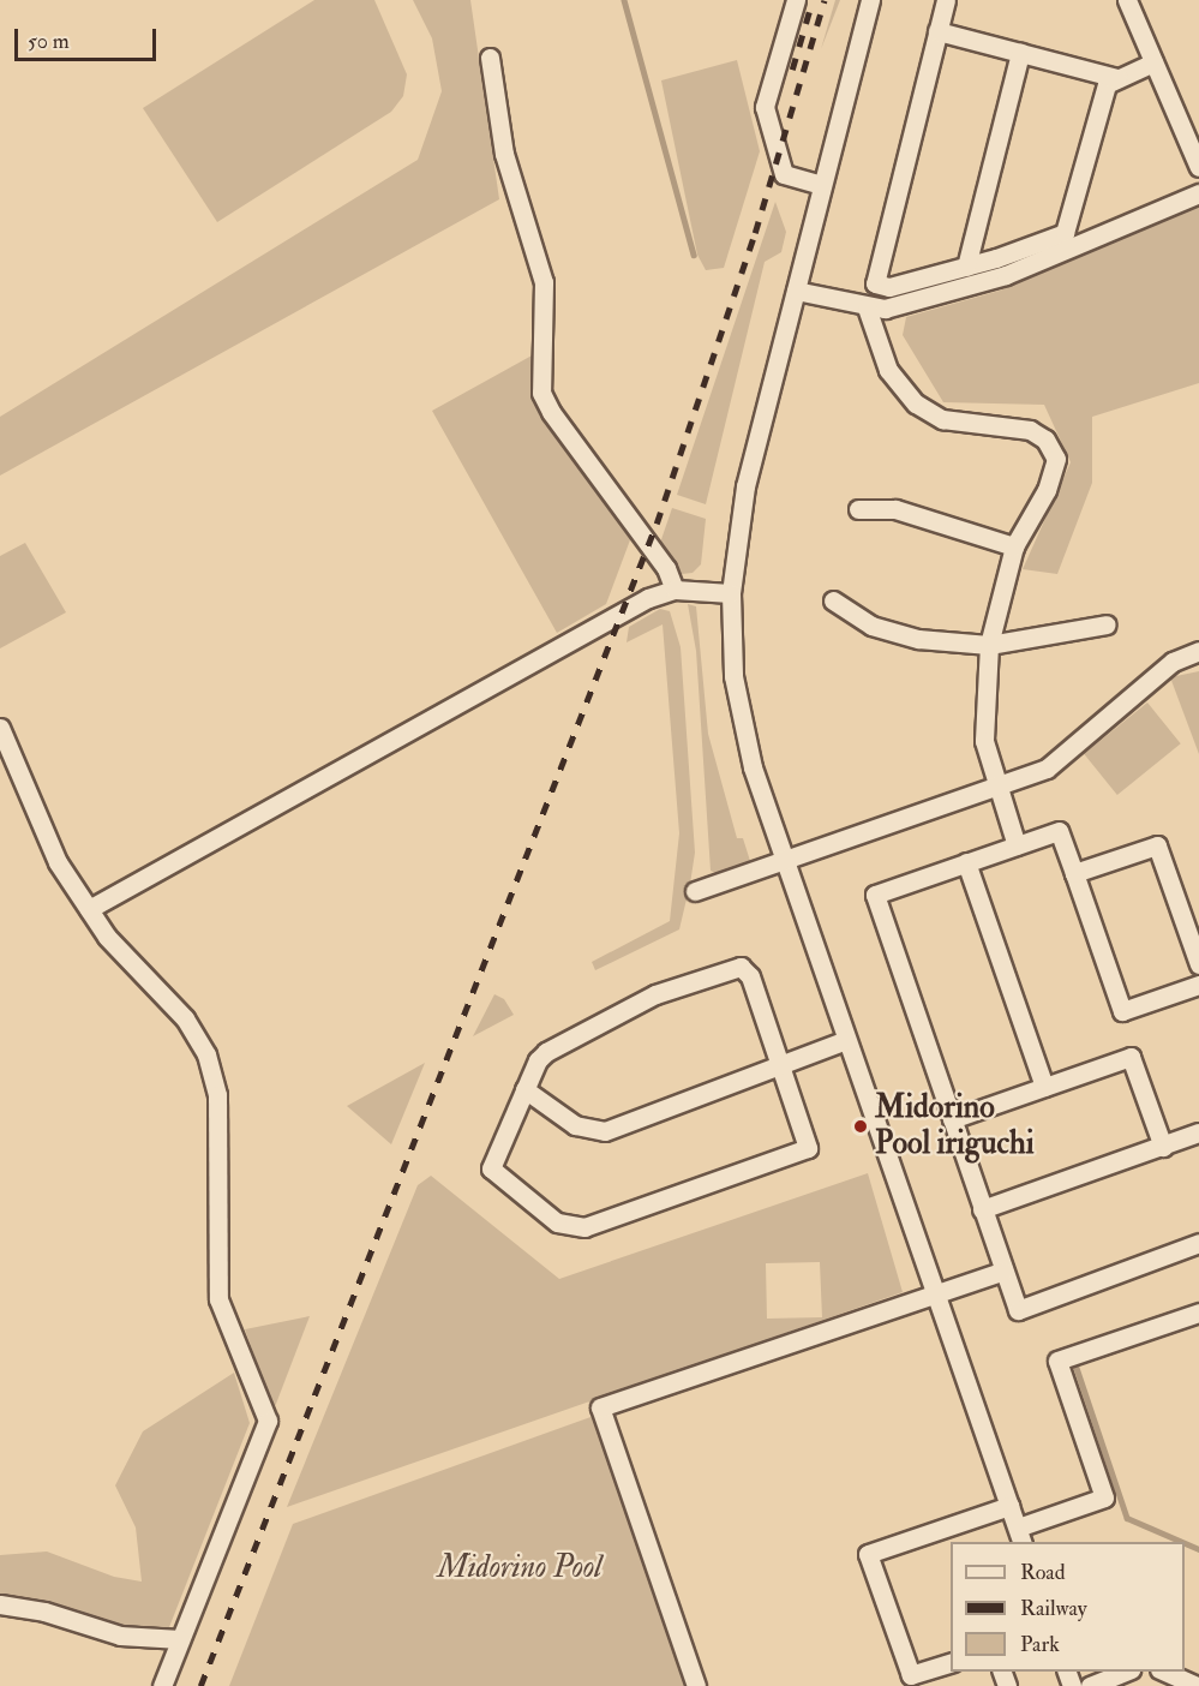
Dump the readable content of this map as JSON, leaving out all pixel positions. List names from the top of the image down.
{
  "parks": ["Midorino Pool"],
  "places": ["Midorino Pool iriguchi"],
  "legend": ["Road", "Railway", "Park"],
  "scale_bar": "50 m"
}
